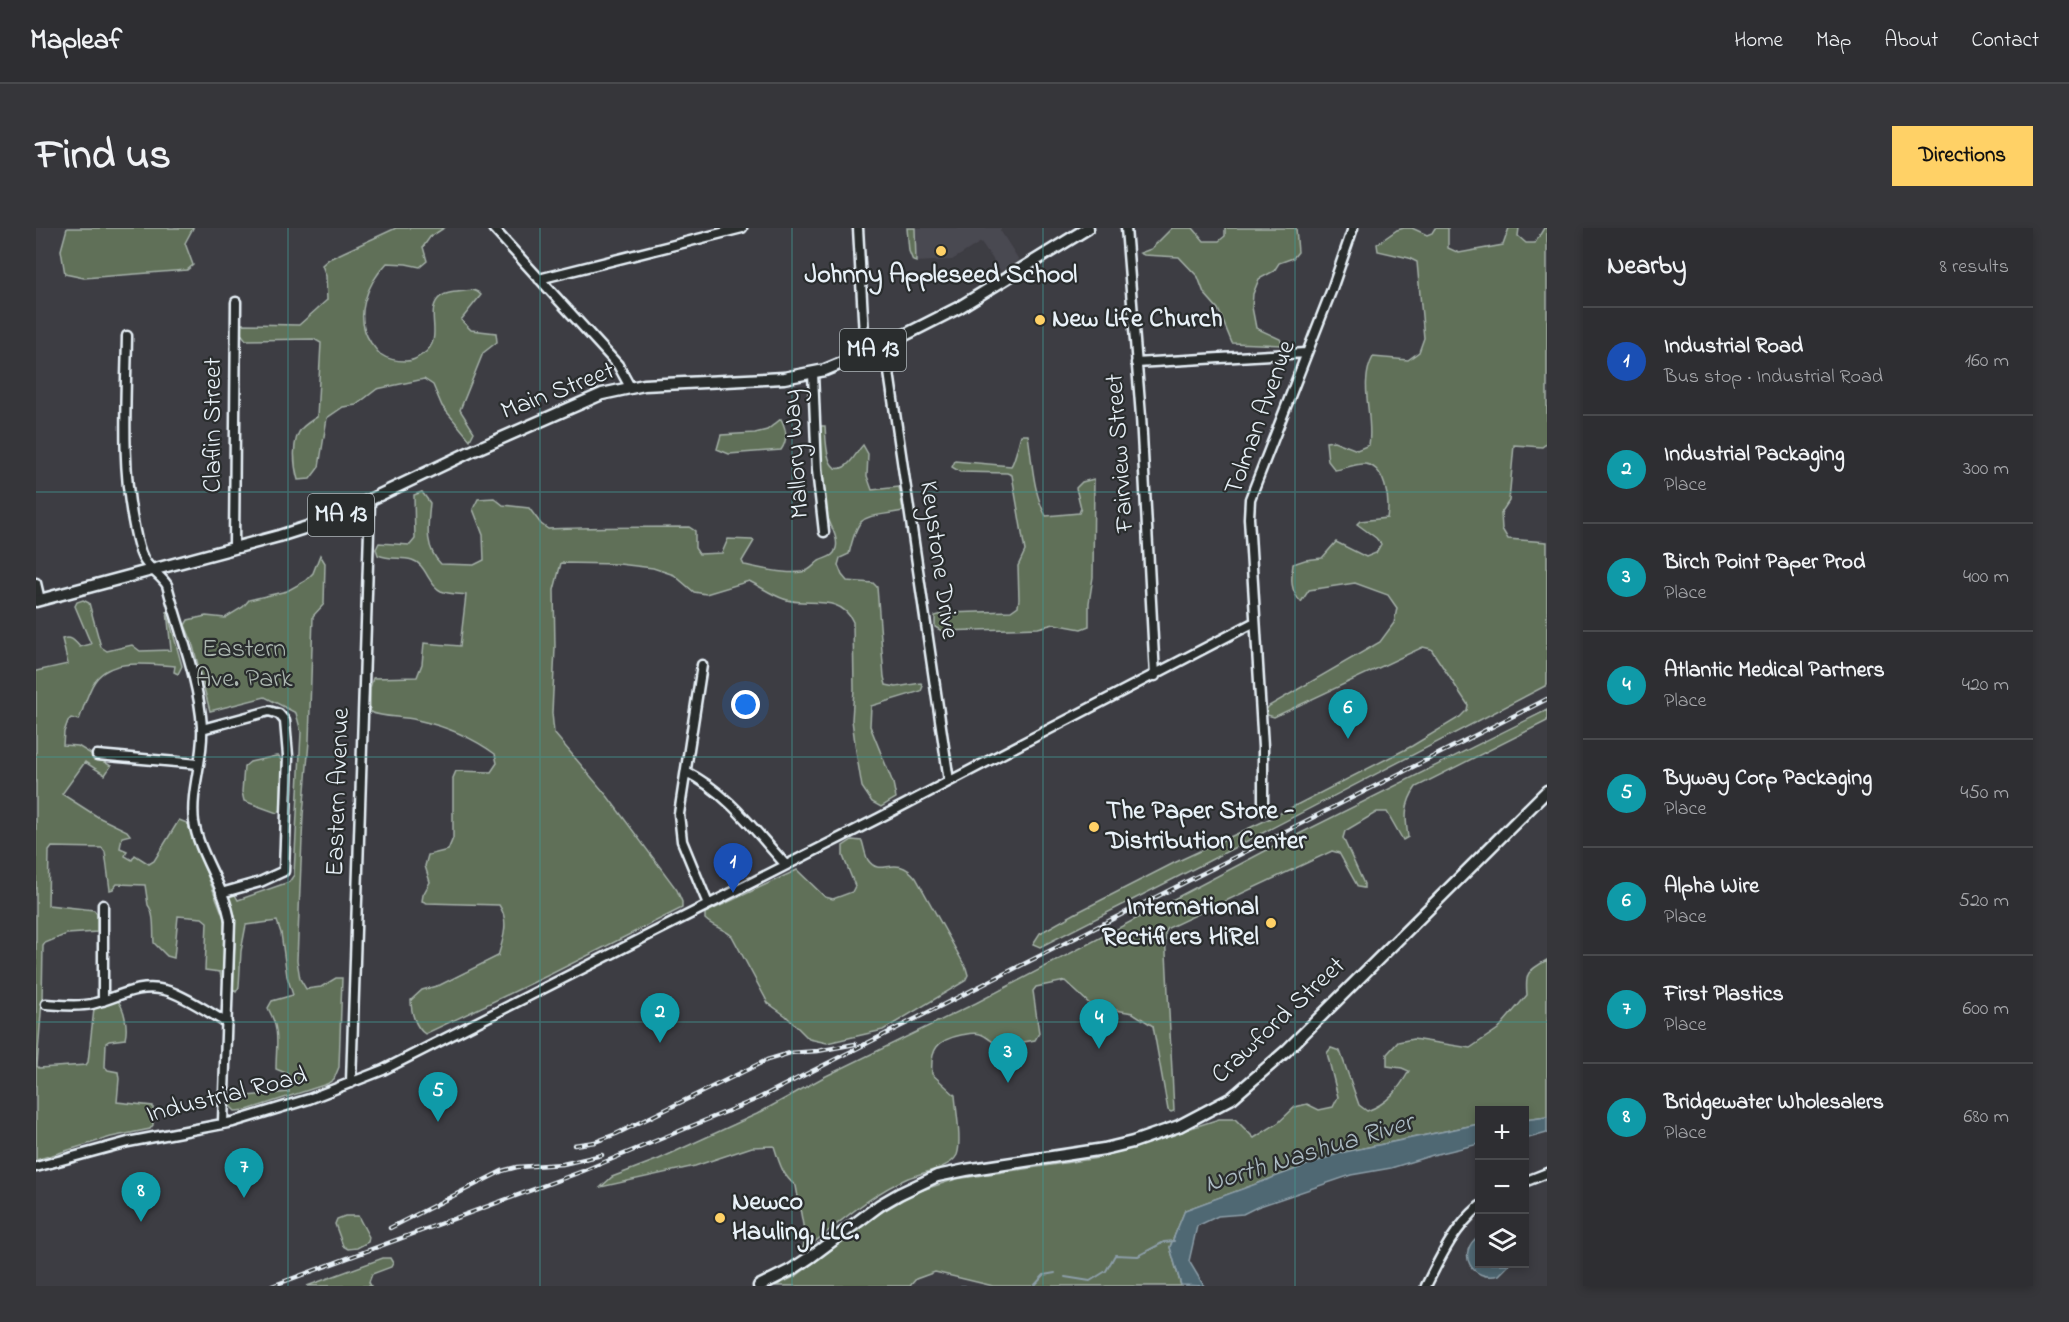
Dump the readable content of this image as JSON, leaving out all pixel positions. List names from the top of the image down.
{
  "streets": {
    "main road": ["MA 13", "Main Street", "Crawford Street"],
    "street": [
      "Tolman Avenue",
      "Claflin Street",
      "Fairview Street",
      "Mallory Way",
      "Keystone Drive",
      "Eastern Avenue",
      "Industrial Road"
    ]
  },
  "crossings": [
    ["Main Street", "Claflin Street"],
    ["Main Street", "Mallory Way"],
    ["Main Street", "Keystone Drive"],
    ["Main Street", "Eastern Avenue"],
    ["Tolman Avenue", "Industrial Road"],
    ["Fairview Street", "Industrial Road"],
    ["Keystone Drive", "Industrial Road"],
    ["Eastern Avenue", "Industrial Road"]
  ],
  "water": ["North Nashua River"],
  "parks": ["Eastern Ave. Park"],
  "places": [
    "Johnny Appleseed School",
    "New Life Church",
    "The Paper Store - Distribution Center",
    "International Rectifiers HiRel",
    "Newco Hauling, LLC."
  ],
  "page": {
    "header": "Mapleaf",
    "nav": [
      "Home",
      "Map",
      "About",
      "Contact"
    ],
    "title": "Find us",
    "buttons": "Directions",
    "heading": ["Nearby", "8 results"],
    "list": [
      {
        "mark": "1",
        "name": "Industrial Road",
        "note": "Bus stop · Industrial Road",
        "value": "160 m"
      },
      {
        "mark": "2",
        "name": "Industrial Packaging",
        "note": "Place",
        "value": "300 m"
      },
      {
        "mark": "3",
        "name": "Birch Point Paper Prod",
        "note": "Place",
        "value": "400 m"
      },
      {
        "mark": "4",
        "name": "Atlantic Medical Partners",
        "note": "Place",
        "value": "420 m"
      },
      {
        "mark": "5",
        "name": "Byway Corp Packaging",
        "note": "Place",
        "value": "450 m"
      },
      {
        "mark": "6",
        "name": "Alpha Wire",
        "note": "Place",
        "value": "520 m"
      },
      {
        "mark": "7",
        "name": "First Plastics",
        "note": "Place",
        "value": "600 m"
      },
      {
        "mark": "8",
        "name": "Bridgewater Wholesalers",
        "note": "Place",
        "value": "680 m"
      }
    ],
    "pins": [
      "6",
      "1",
      "2",
      "4",
      "3",
      "5",
      "7",
      "8"
    ],
    "map_buttons": ["+", "−"]
  }
}
